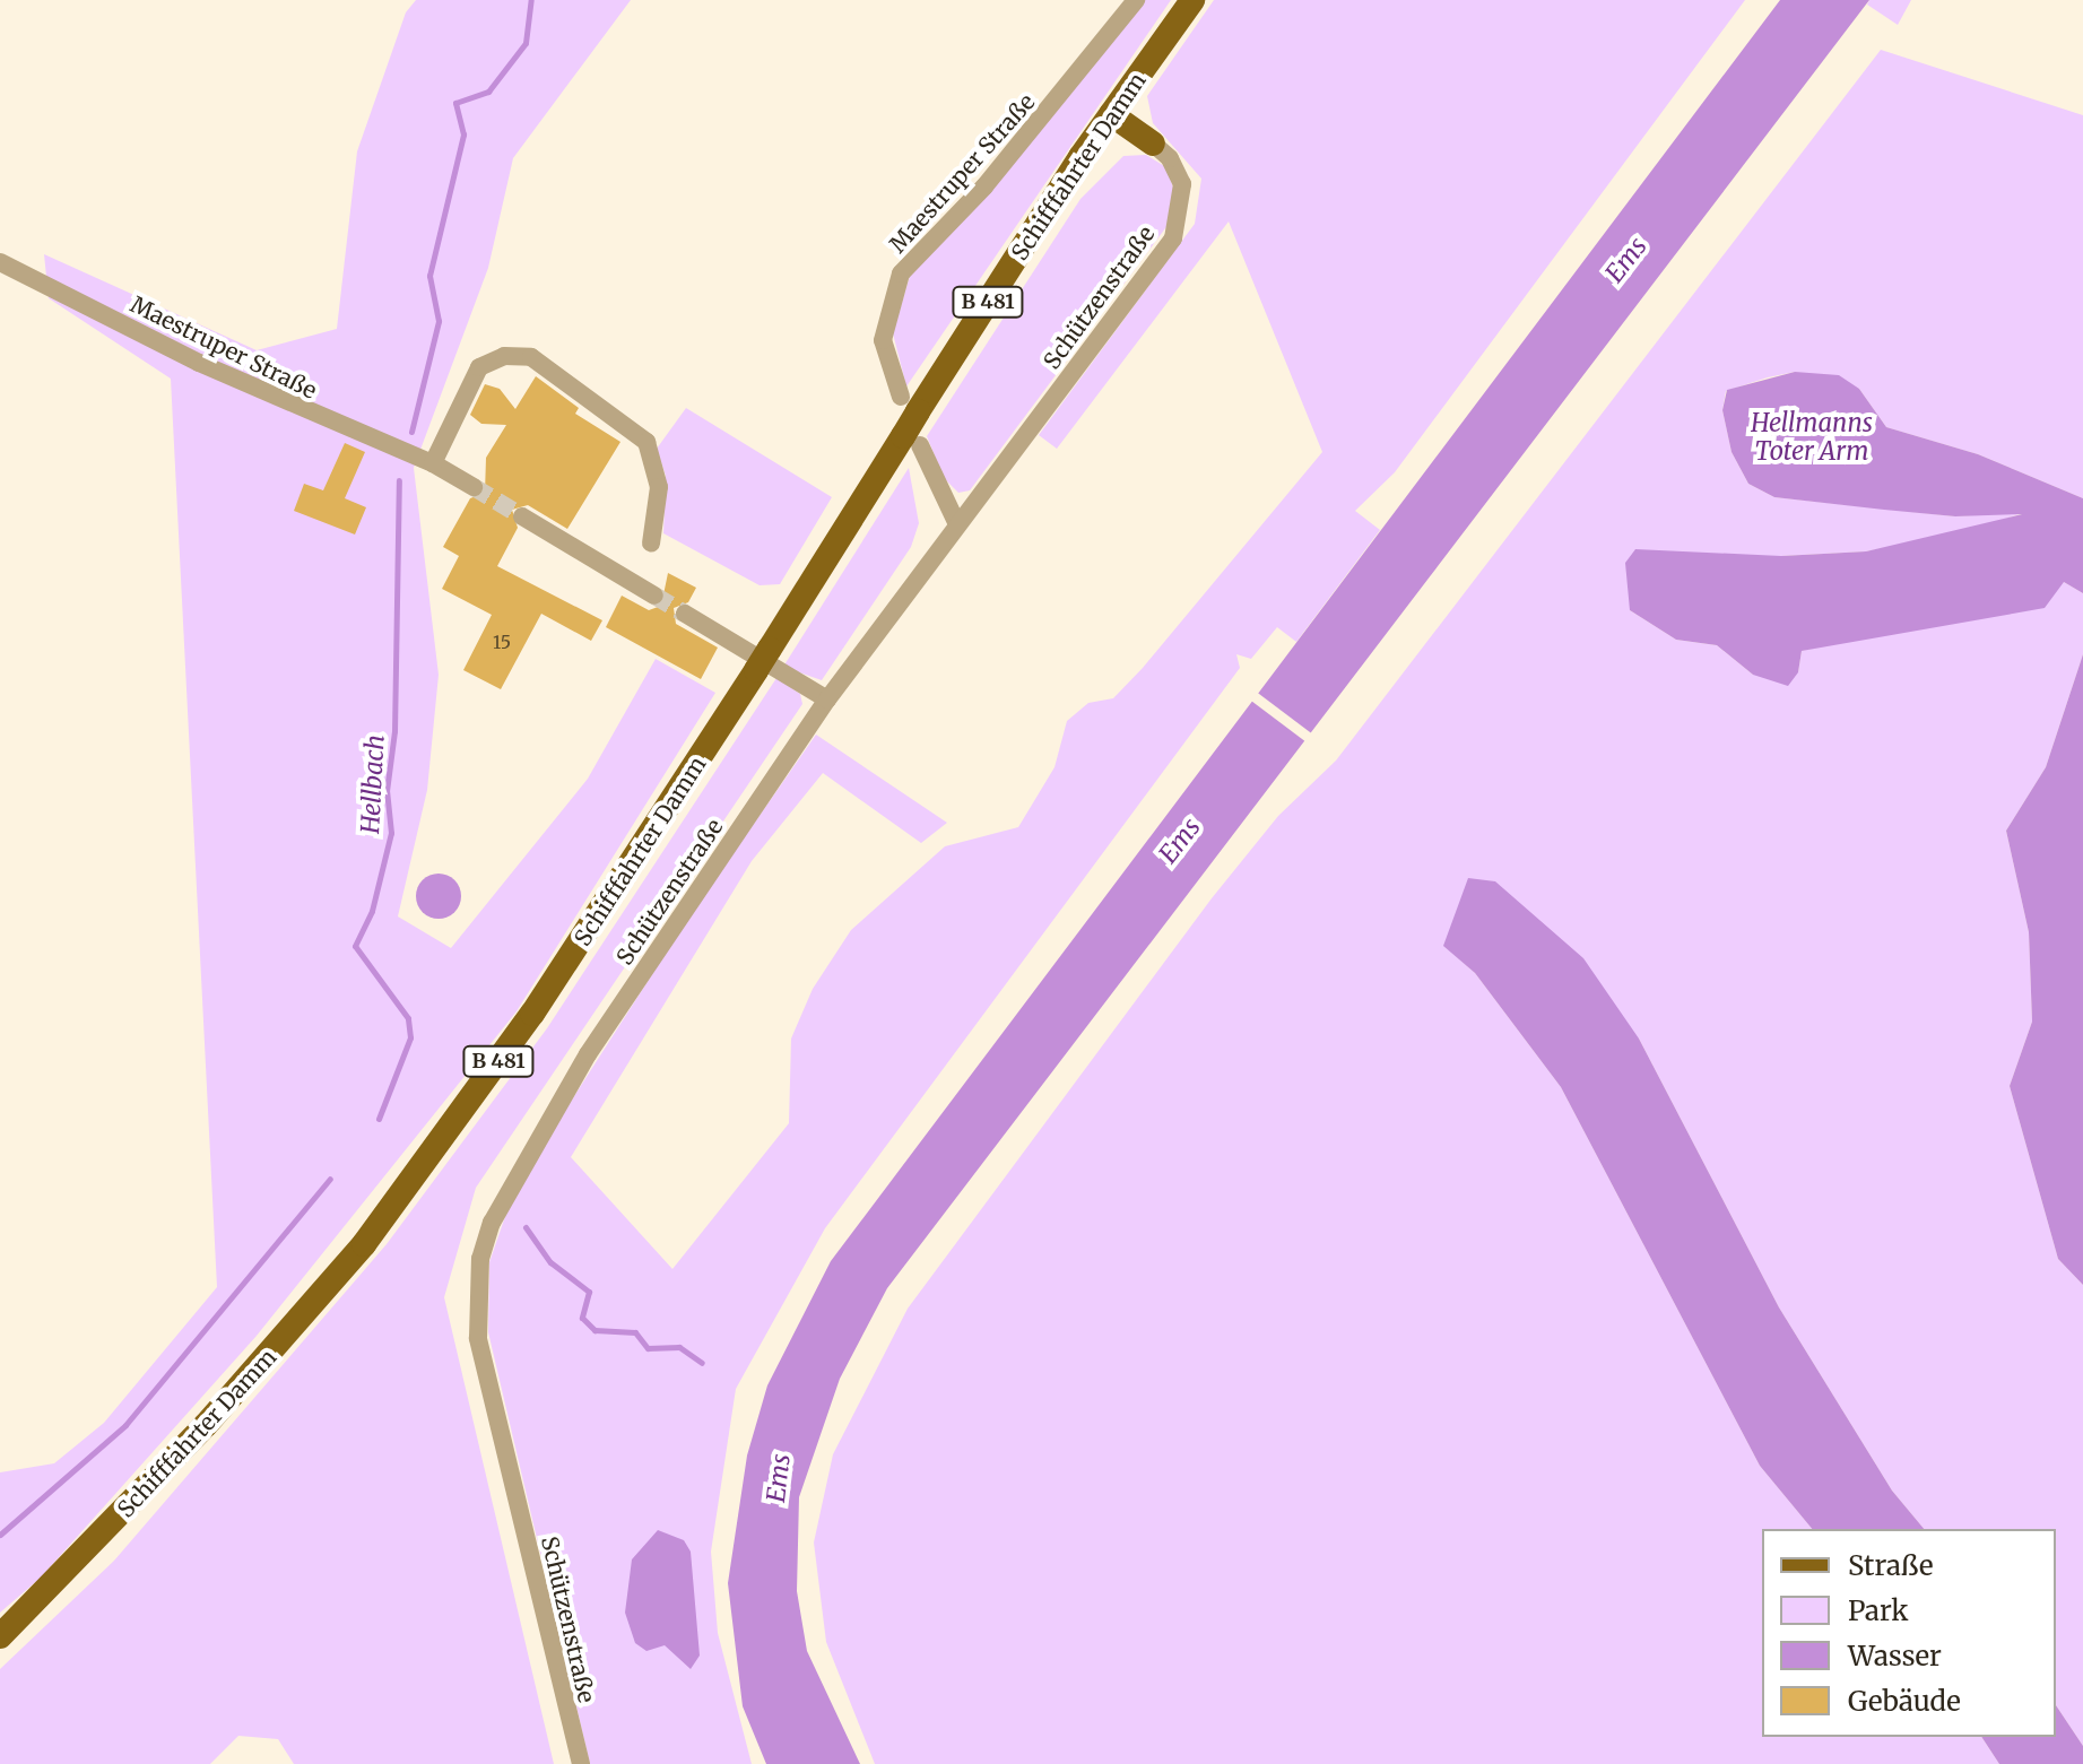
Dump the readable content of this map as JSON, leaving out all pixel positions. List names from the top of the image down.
{
  "streets": {
    "main road": ["Schifffahrter Damm", "B 481"],
    "street": ["Maestruper Straße", "Schützenstraße"]
  },
  "crossings": [
    ["Schifffahrter Damm", "Maestruper Straße"]
  ],
  "water": ["Ems", "Hellmanns Toter Arm", "Hellbach"],
  "house_numbers": ["15"],
  "legend": [
    "Straße",
    "Park",
    "Wasser",
    "Gebäude"
  ]
}
